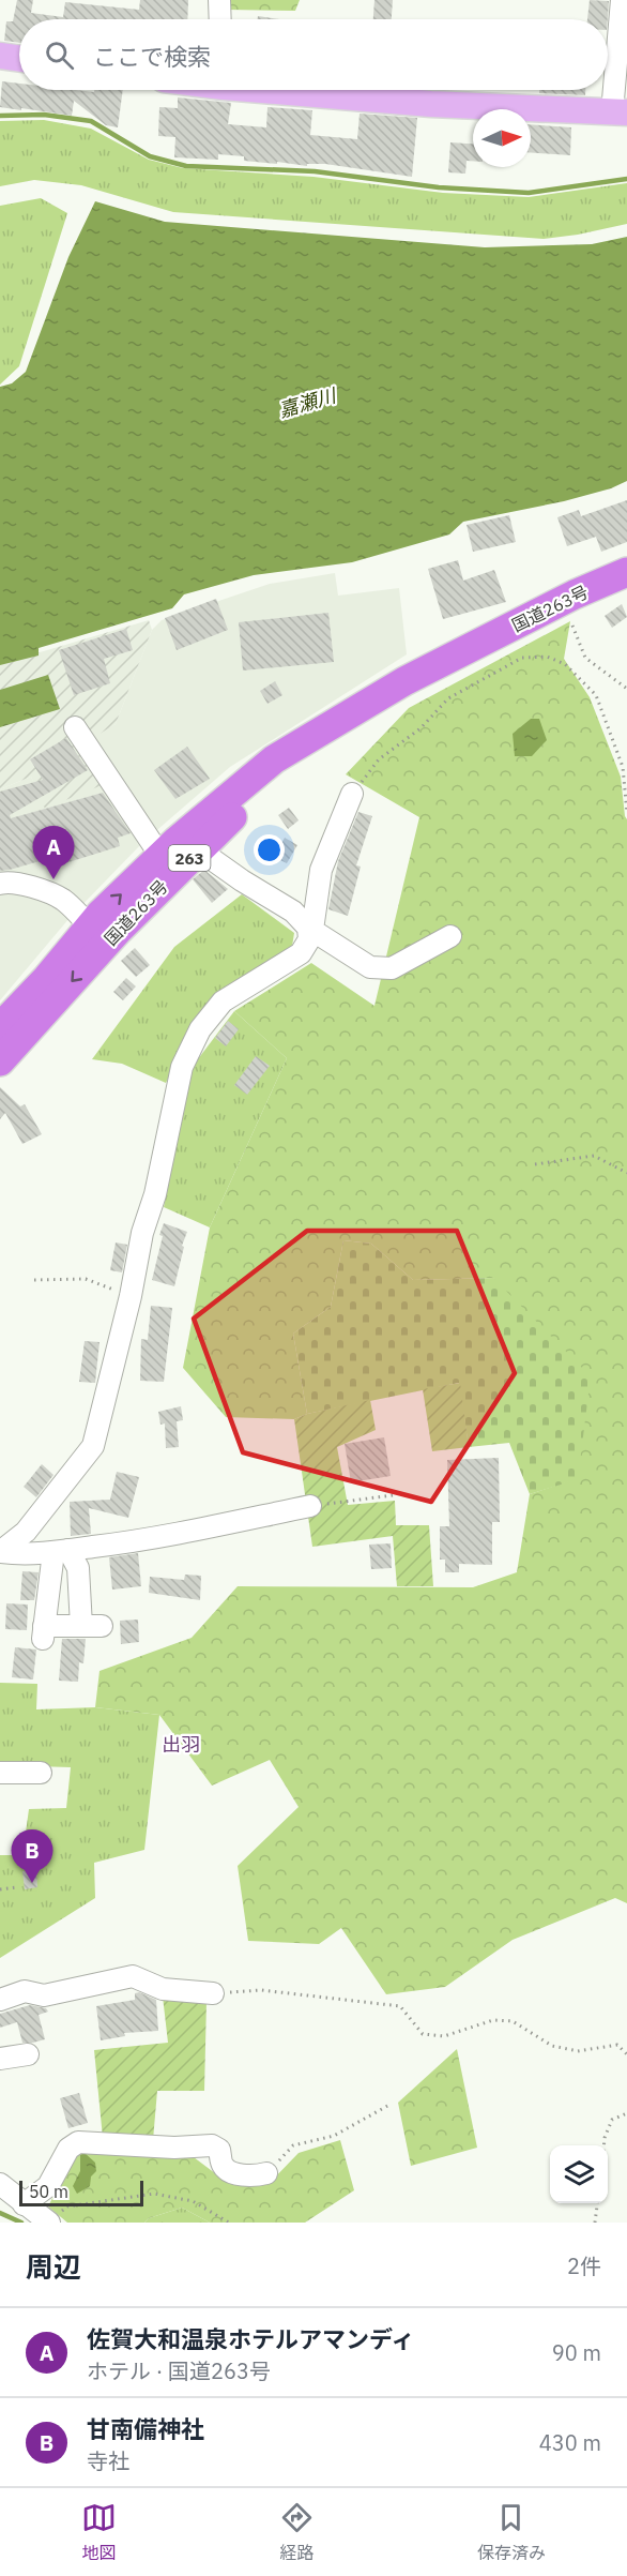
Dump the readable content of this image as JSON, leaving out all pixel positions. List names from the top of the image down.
{
  "streets": {
    "highway": ["国道263号", "263"]
  },
  "districts": ["出羽"],
  "water": ["嘉瀬川"],
  "scale_bar": "50 m",
  "north": "right",
  "page": {
    "search": "ここで検索",
    "pins": ["A", "B"],
    "scale": "50 m",
    "heading": ["周辺", "2件"],
    "list": [
      {
        "mark": "A",
        "name": "佐賀大和温泉ホテルアマンディ",
        "note": "ホテル · 国道263号",
        "value": "90 m"
      },
      {
        "mark": "B",
        "name": "甘南備神社",
        "note": "寺社",
        "value": "430 m"
      }
    ],
    "nav": ["地図", "経路", "保存済み"]
  }
}
